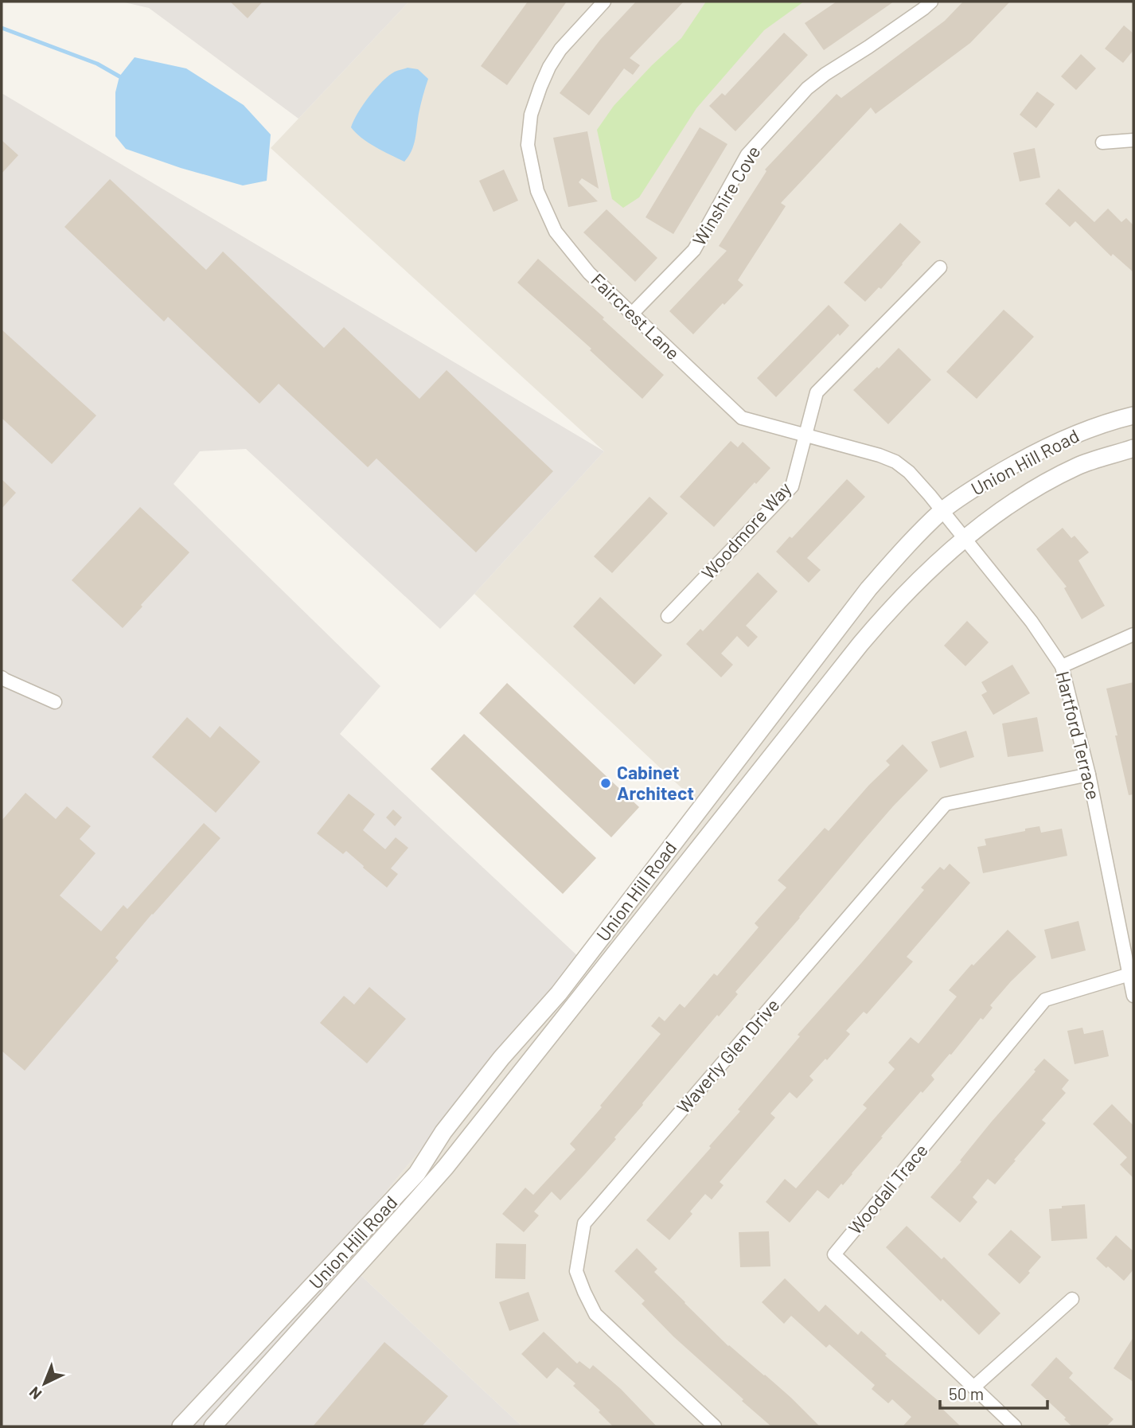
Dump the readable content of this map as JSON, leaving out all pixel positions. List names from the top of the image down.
{
  "streets": {
    "street": [
      "Winshire Cove",
      "Faircrest Lane",
      "Union Hill Road",
      "Woodmore Way",
      "Hartford Terrace",
      "Waverly Glen Drive",
      "Woodall Trace"
    ]
  },
  "crossings": [
    ["Winshire Cove", "Faircrest Lane"],
    ["Faircrest Lane", "Union Hill Road"],
    ["Faircrest Lane", "Woodmore Way"],
    ["Faircrest Lane", "Hartford Terrace"],
    ["Union Hill Road", "Hartford Terrace"],
    ["Hartford Terrace", "Waverly Glen Drive"],
    ["Hartford Terrace", "Woodall Trace"]
  ],
  "places": ["Cabinet Architect"],
  "scale_bar": "50 m",
  "north": "bottom left"
}
